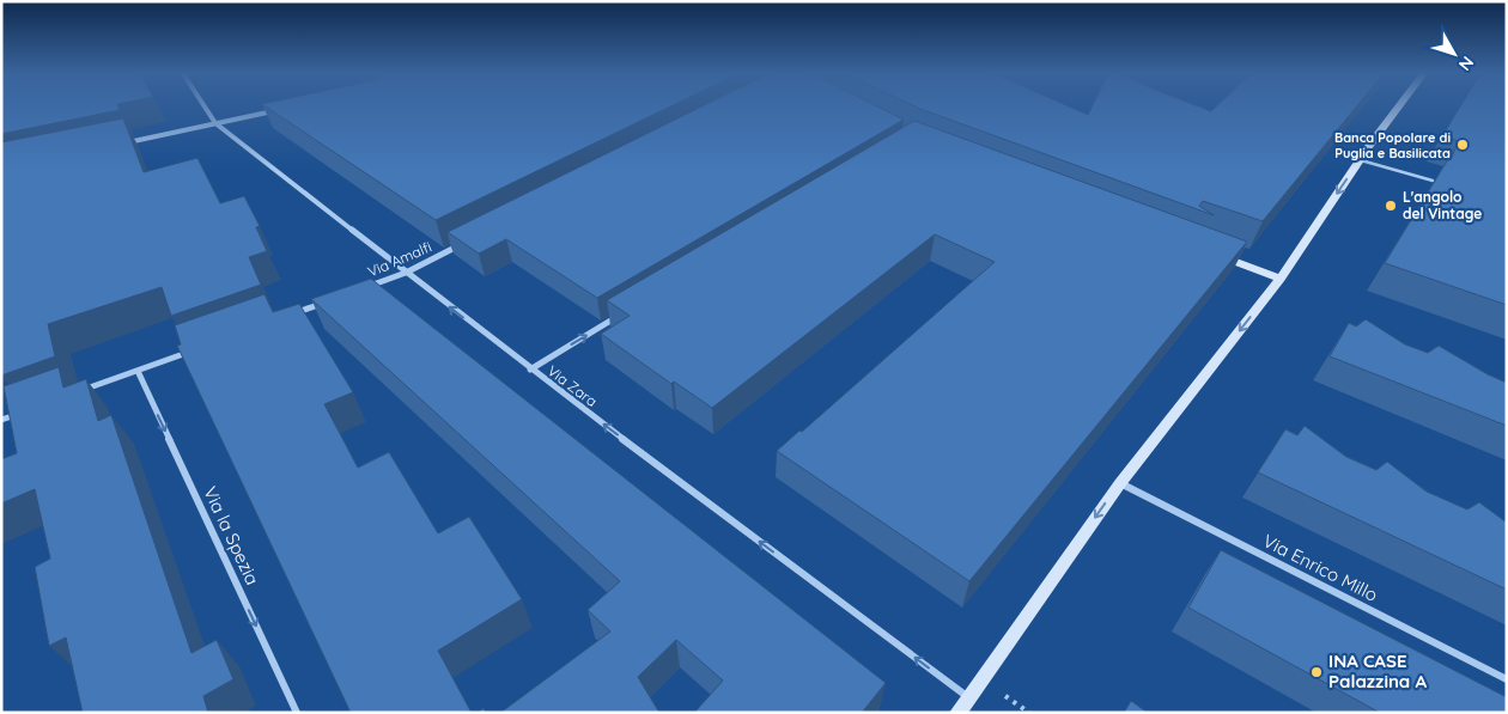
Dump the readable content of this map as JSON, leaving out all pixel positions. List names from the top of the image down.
{
  "streets": {
    "street": [
      "Via Amalfi",
      "Via Zara",
      "Via la Spezia",
      "Via Enrico Millo"
    ]
  },
  "crossings": [
    ["Via Amalfi", "Via Zara"]
  ],
  "one_way": ["Via Zara", "Via la Spezia"],
  "places": ["Banca Popolare di Puglia e Basilicata", "L'angolo del Vintage", "INA CASE Palazzina A"],
  "north": "bottom right"
}
